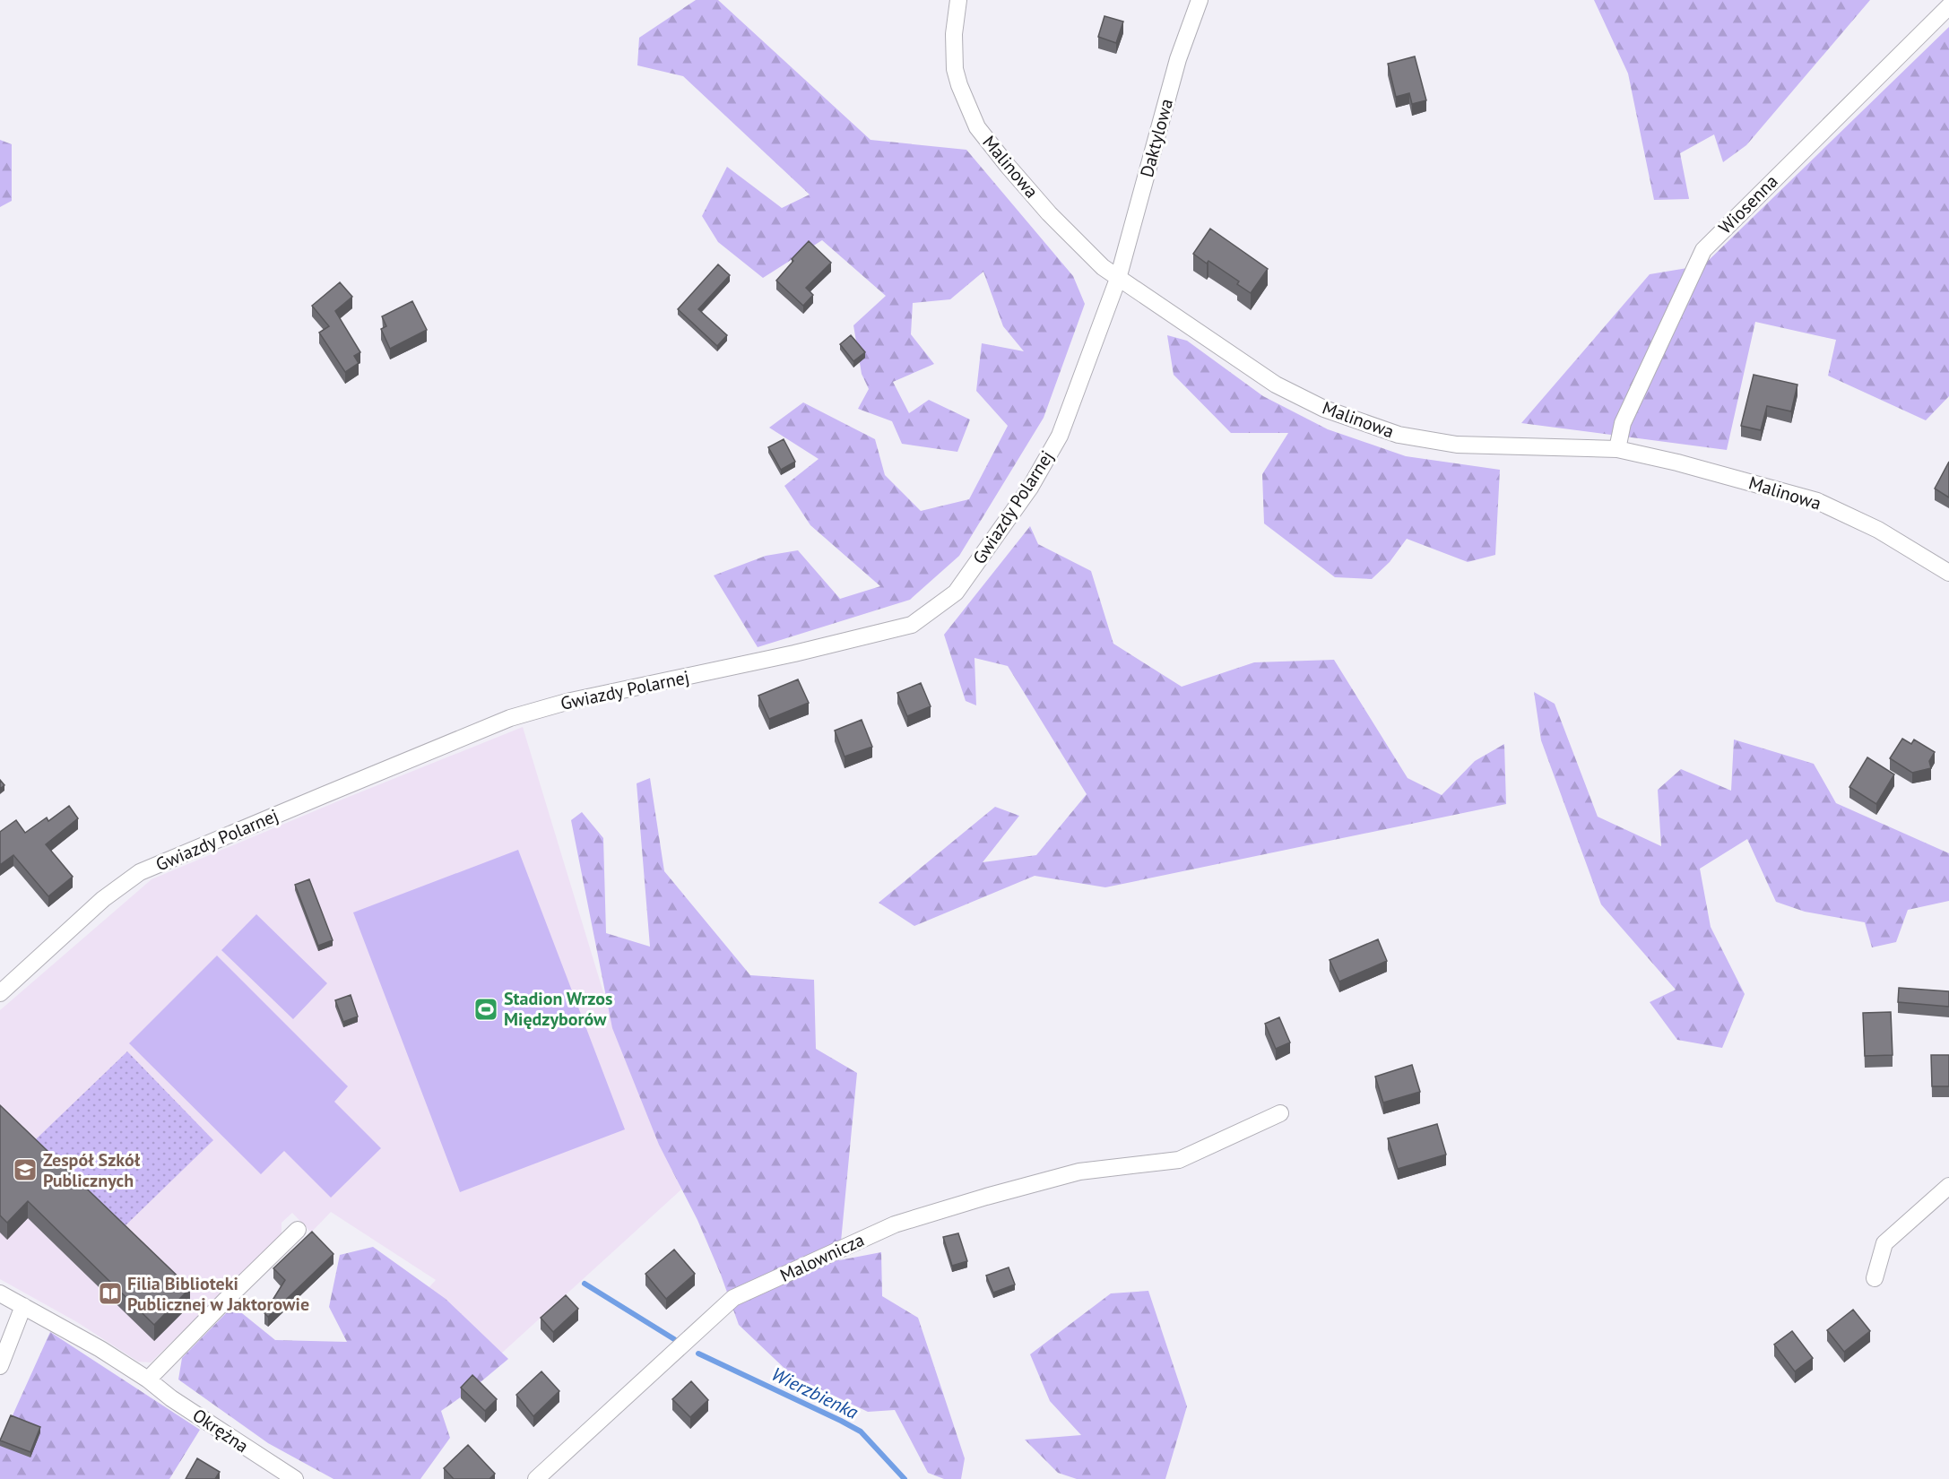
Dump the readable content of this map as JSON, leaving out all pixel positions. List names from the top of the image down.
{
  "streets": {
    "street": [
      "Daktylowa",
      "Malinowa",
      "Wiosenna",
      "Gwiazdy Polarnej",
      "Malownicza",
      "Okrężna"
    ]
  },
  "crossings": [
    ["Daktylowa", "Malinowa"],
    ["Daktylowa", "Gwiazdy Polarnej"],
    ["Malinowa", "Wiosenna"],
    ["Malinowa", "Gwiazdy Polarnej"]
  ],
  "water": ["Wierzbienka"],
  "places": {
    "sports": ["Stadion Wrzos Międzyborów"],
    "school or university": ["Zespół Szkół Publicznych"],
    "library": ["Filia Biblioteki Publicznej w Jaktorowie"]
  }
}
